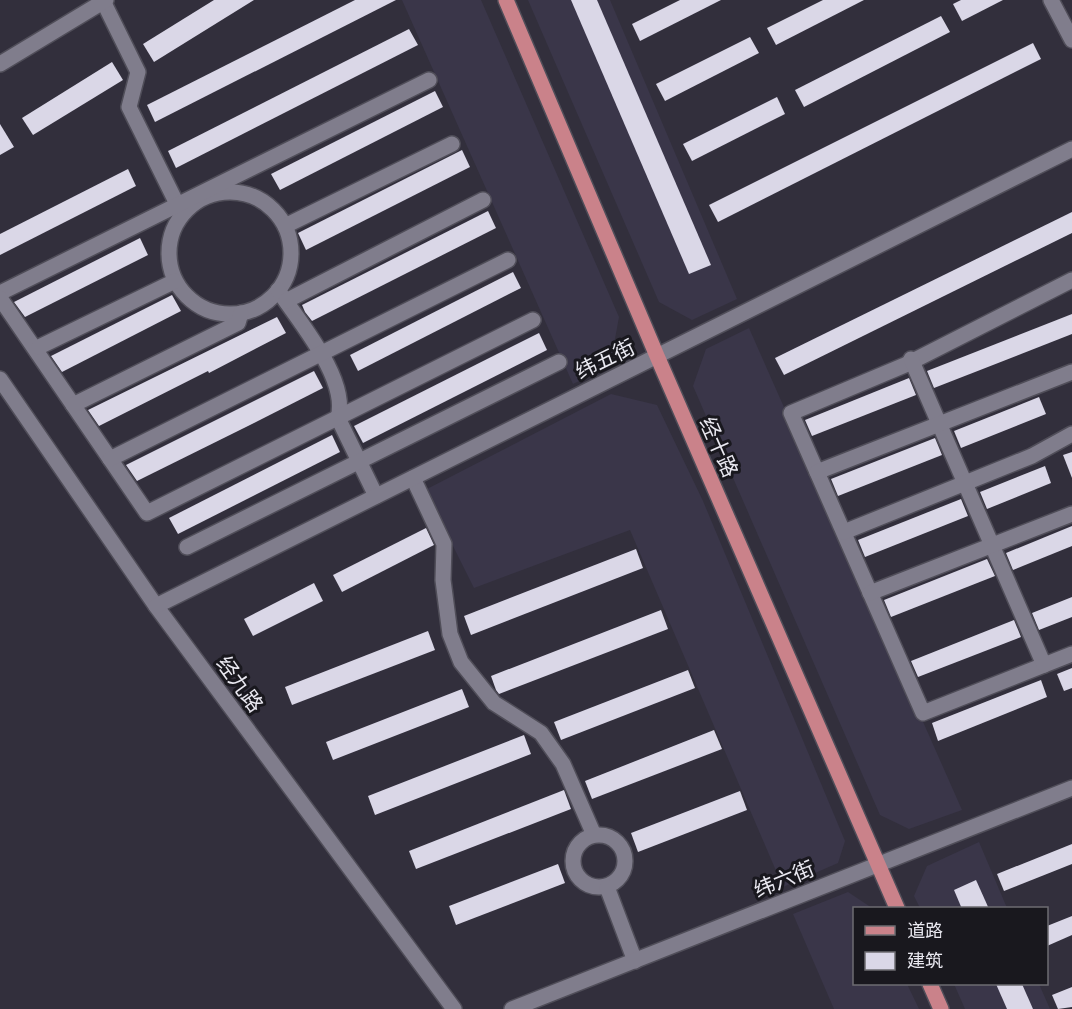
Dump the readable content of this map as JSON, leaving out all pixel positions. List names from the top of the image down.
{
  "streets": {
    "main road": ["经十路"],
    "street": ["纬五街", "经九路", "纬六街"]
  },
  "crossings": [
    ["纬五街", "经十路"],
    ["纬五街", "经九路"],
    ["经十路", "纬六街"]
  ],
  "legend": ["道路", "建筑"]
}
